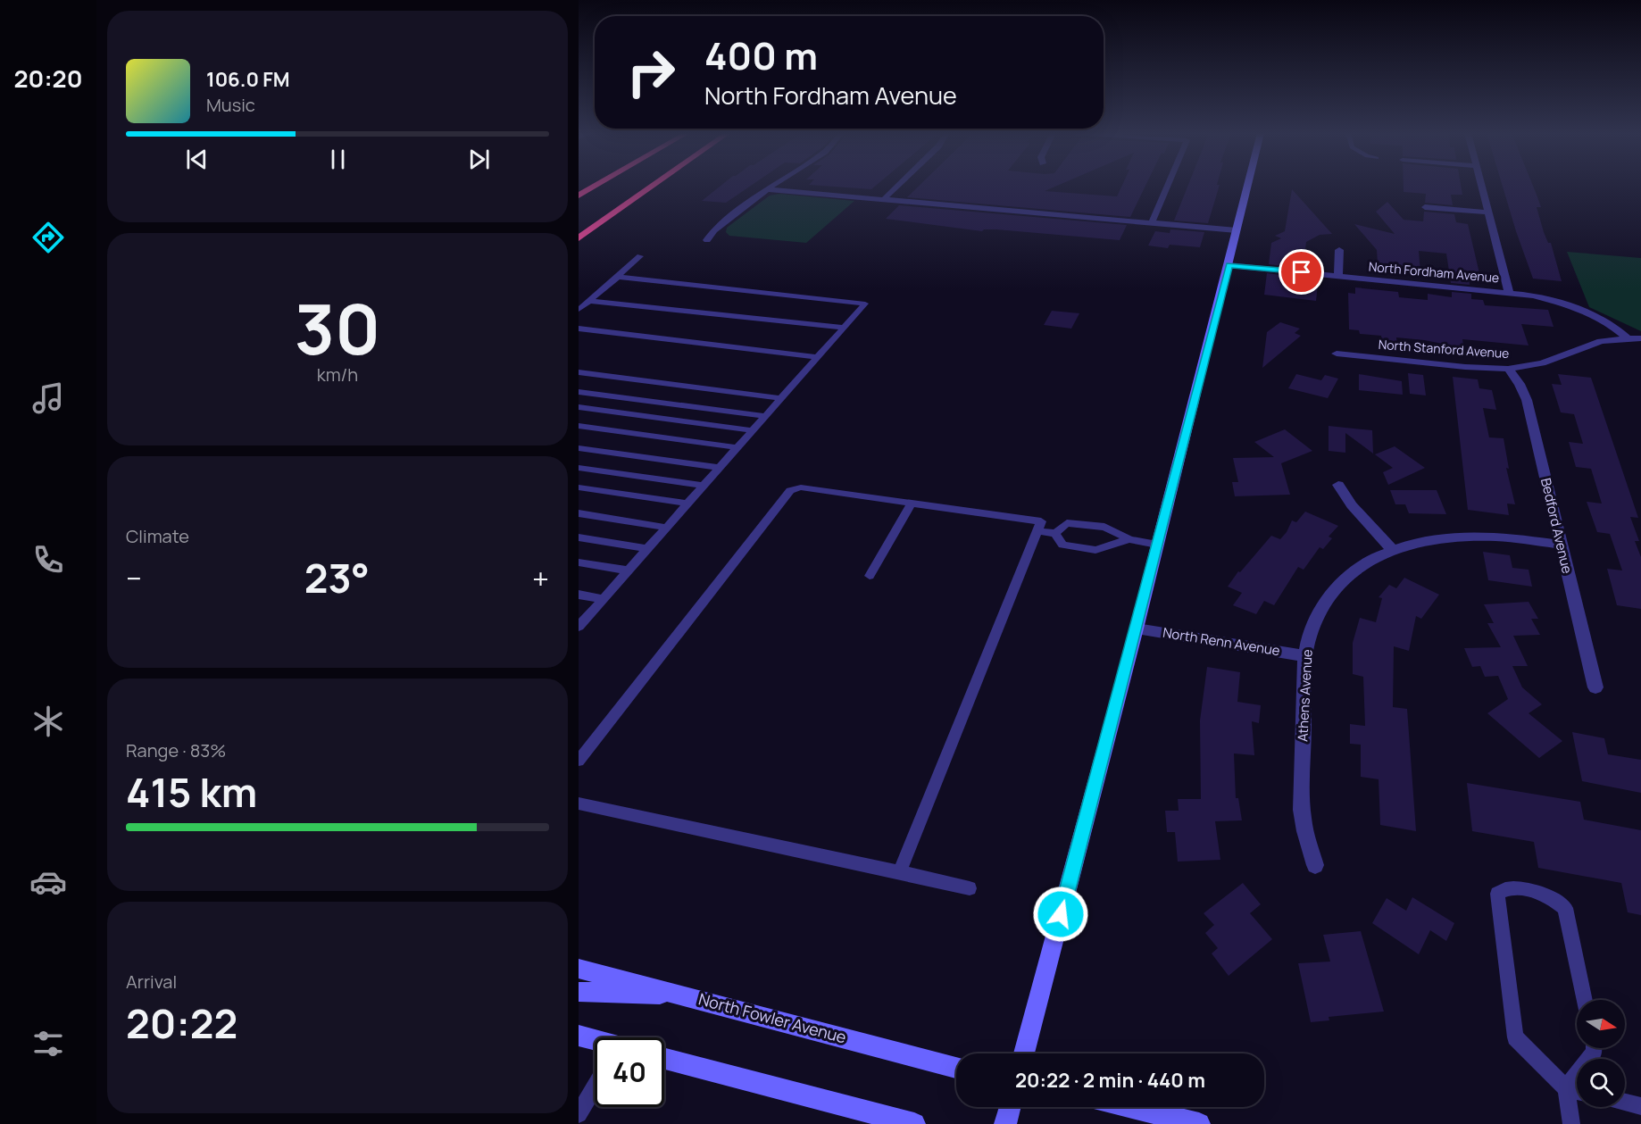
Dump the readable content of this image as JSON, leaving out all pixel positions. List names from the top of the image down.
{
  "streets": {
    "street": [
      "North Fordham Avenue",
      "North Stanford Avenue",
      "Bedford Avenue",
      "North Renn Avenue",
      "Athens Avenue",
      "North Fowler Avenue"
    ]
  },
  "crossings": [
    ["North Fordham Avenue", "North Stanford Avenue"],
    ["North Stanford Avenue", "Bedford Avenue"],
    ["Bedford Avenue", "Athens Avenue"],
    ["North Renn Avenue", "Athens Avenue"]
  ],
  "north": "right",
  "page": {
    "tabs": "20:20",
    "turn": ["400 m", "North Fordham Avenue"],
    "song": ["106.0 FM", "Music"],
    "tile": [
      ["30", "km/h"],
      "Climate",
      ["Range · 83%", "415 km"],
      ["Arrival", "20:22"]
    ],
    "heat": ["−", "23°", "+"],
    "limit": "40",
    "trip": "20:22 · 2 min · 440 m"
  }
}
